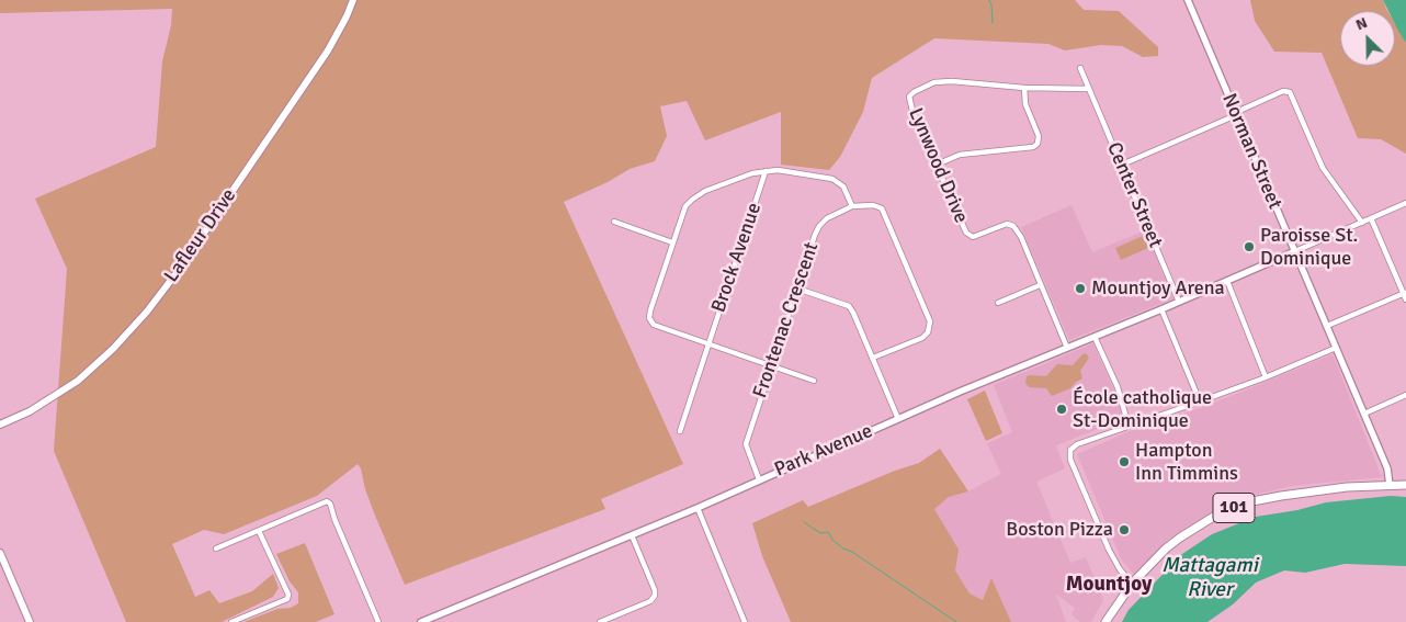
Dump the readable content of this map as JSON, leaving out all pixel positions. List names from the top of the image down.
{
  "streets": {
    "main road": ["Lafleur Drive", "101"],
    "street": [
      "Norman Street",
      "Lynwood Drive",
      "Center Street",
      "Brock Avenue",
      "Frontenac Crescent",
      "Park Avenue"
    ]
  },
  "crossings": [
    ["Norman Street", "Park Avenue"],
    ["Norman Street", "101"],
    ["Lynwood Drive", "Center Street"],
    ["Lynwood Drive", "Park Avenue"],
    ["Center Street", "Park Avenue"],
    ["Frontenac Crescent", "Park Avenue"]
  ],
  "districts": ["Mountjoy"],
  "water": ["Mattagami River"],
  "places": [
    "Paroisse St. Dominique",
    "Mountjoy Arena",
    "École catholique St-Dominique",
    "Hampton Inn Timmins",
    "Boston Pizza"
  ],
  "north": "top left"
}
